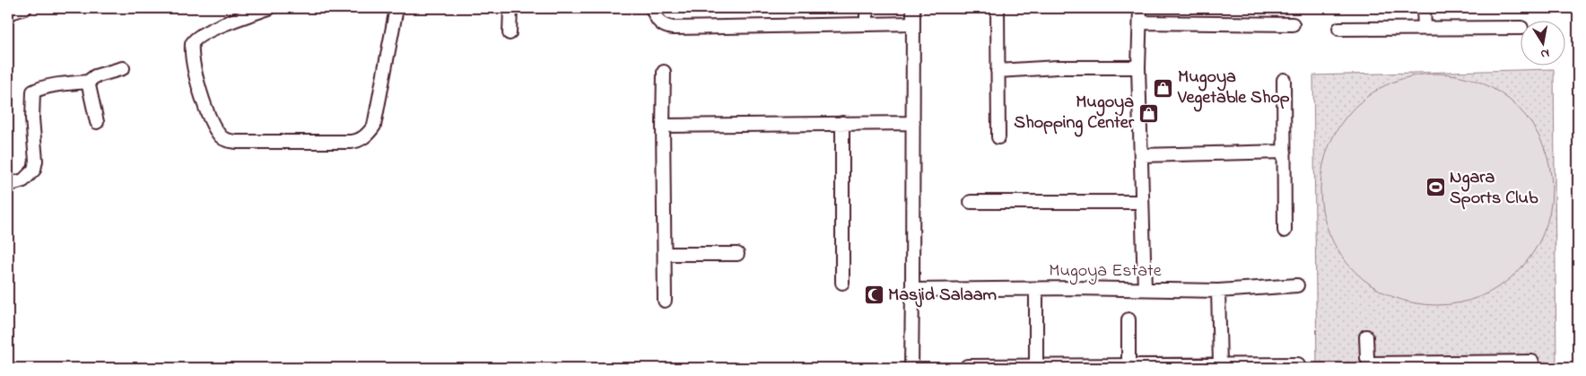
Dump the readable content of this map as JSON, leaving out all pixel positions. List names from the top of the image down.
{
  "streets": {
    "street": ["Mugoya Estate"]
  },
  "places": {
    "shop": ["Mugoya Vegetable Shop", "Mugoya Shopping Center"],
    "sports": ["Ngara Sports Club"],
    "mosque": ["Masjid Salaam"]
  },
  "north": "bottom"
}
